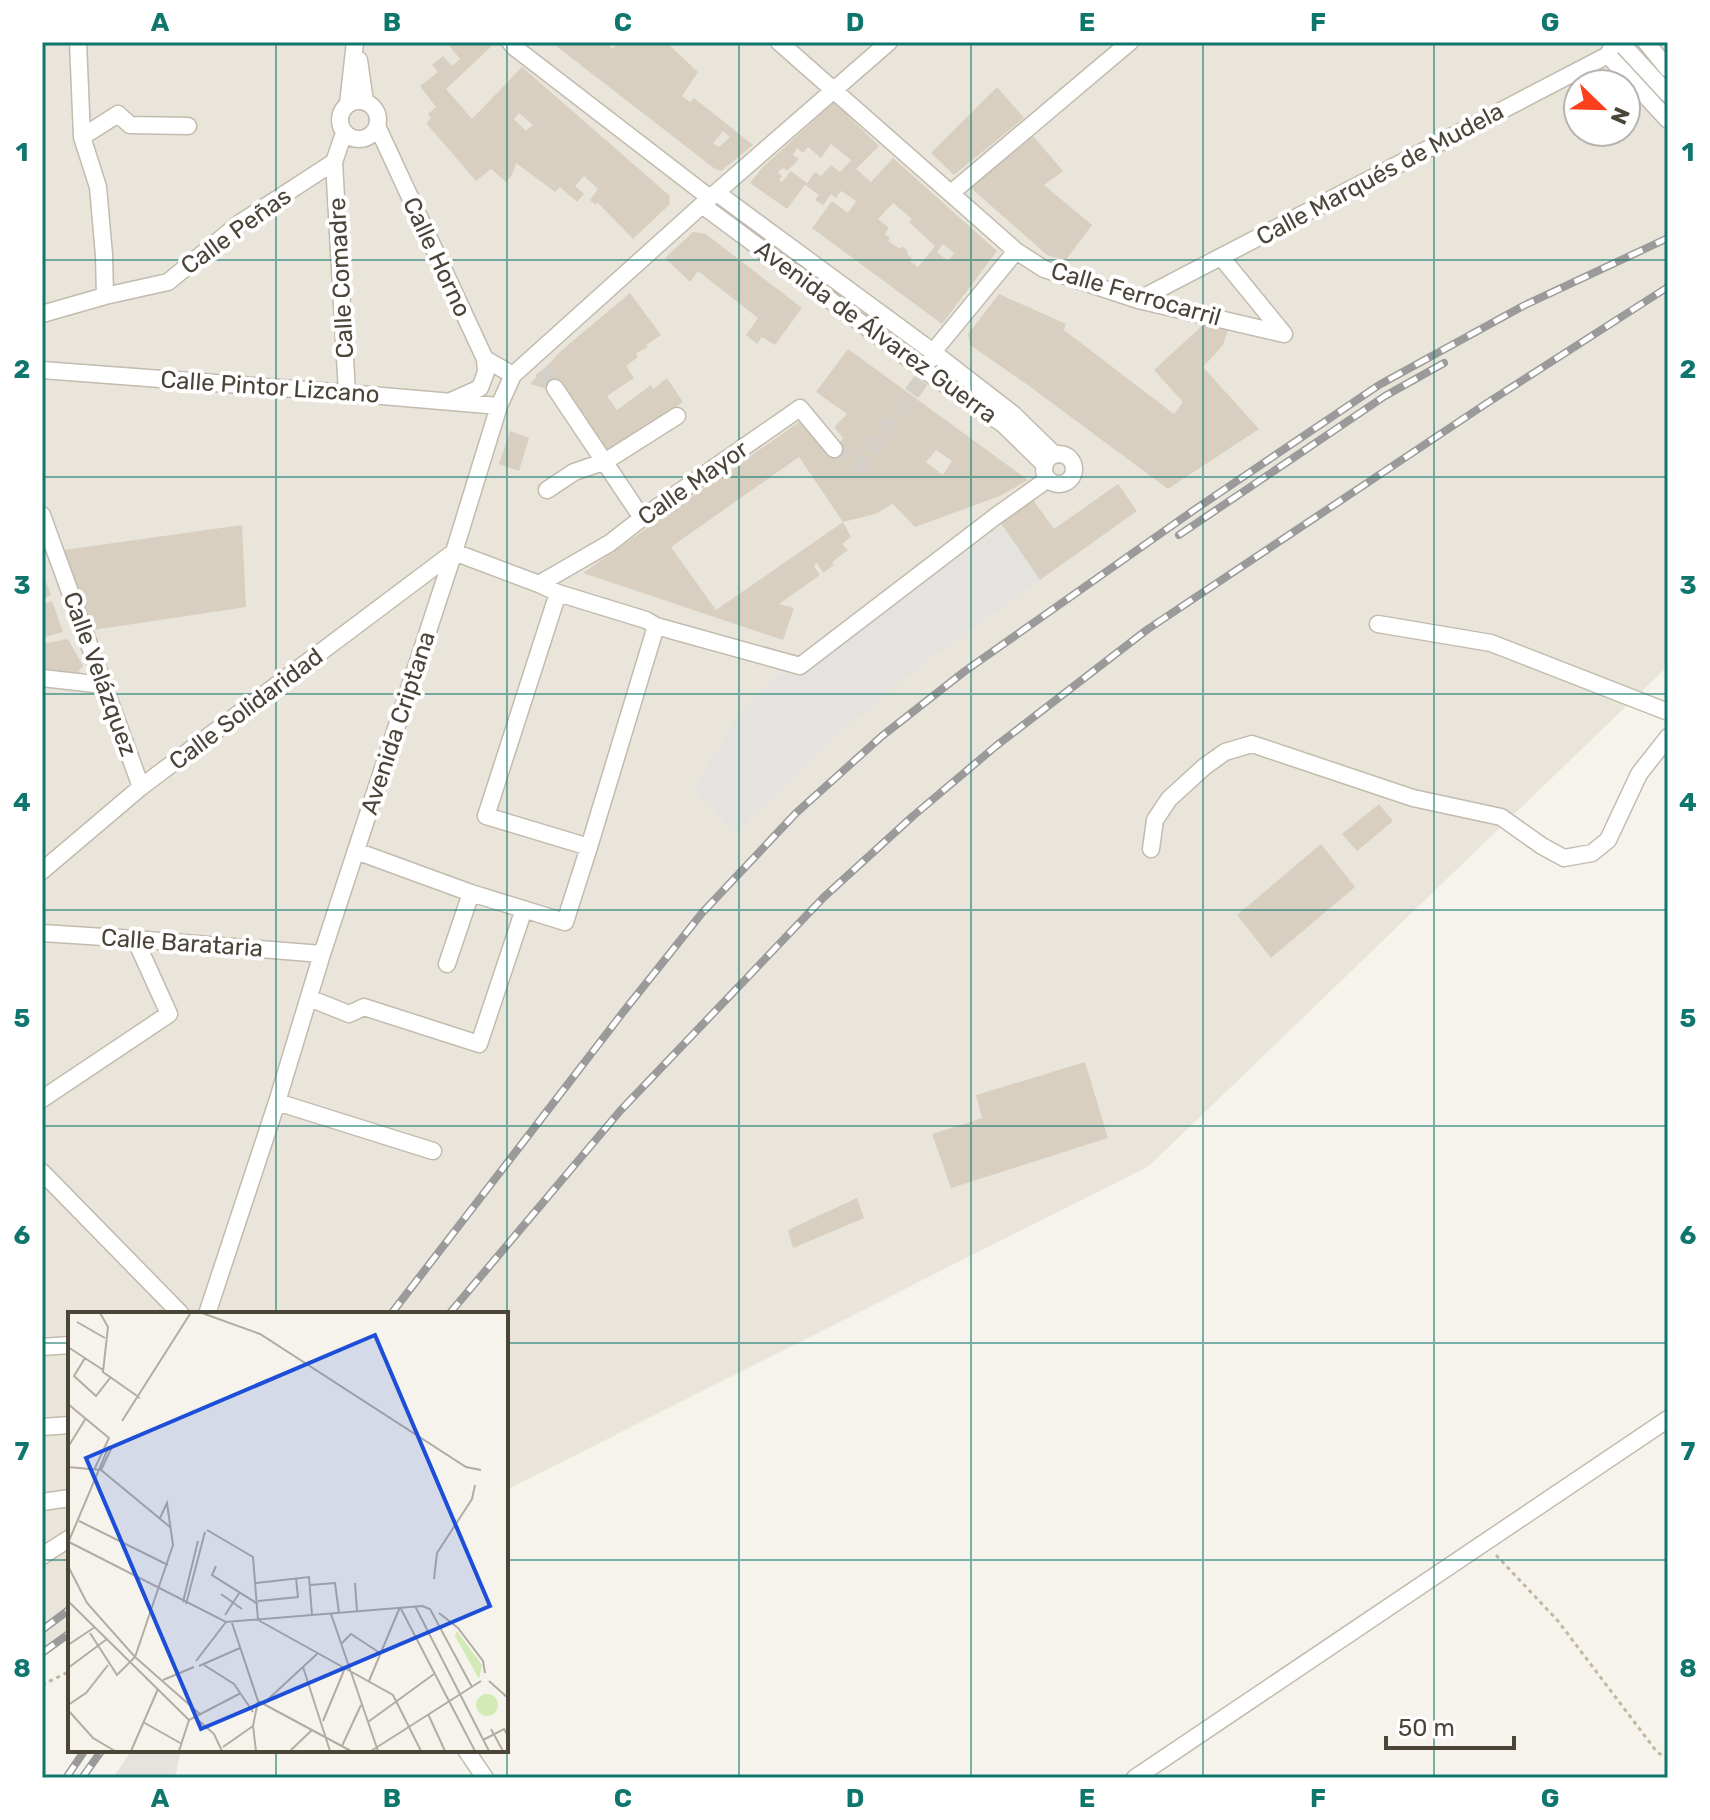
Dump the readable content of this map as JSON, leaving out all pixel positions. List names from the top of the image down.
{
  "streets": {
    "street": [
      "Calle Marqués de Mudela",
      "Calle Peñas",
      "Calle Horno",
      "Calle Comadre",
      "Calle Ferrocarril",
      "Avenida de Álvarez Guerra",
      "Calle Pintor Lizcano",
      "Calle Mayor",
      "Calle Velázquez",
      "Calle Solidaridad",
      "Avenida Criptana",
      "Calle Barataria"
    ]
  },
  "crossings": [
    ["Calle Marqués de Mudela", "Calle Ferrocarril"],
    ["Calle Peñas", "Calle Comadre"],
    ["Calle Comadre", "Calle Pintor Lizcano"],
    ["Calle Ferrocarril", "Avenida Criptana"],
    ["Avenida de Álvarez Guerra", "Avenida Criptana"],
    ["Calle Pintor Lizcano", "Avenida Criptana"],
    ["Calle Velázquez", "Calle Solidaridad"],
    ["Calle Solidaridad", "Avenida Criptana"],
    ["Avenida Criptana", "Calle Barataria"]
  ],
  "scale_bar": "50 m",
  "north": "bottom right",
  "grid": {
    "columns": [
      "A",
      "B",
      "C",
      "D",
      "E",
      "F",
      "G"
    ],
    "rows": [
      "1",
      "2",
      "3",
      "4",
      "5",
      "6",
      "7",
      "8"
    ]
  }
}
